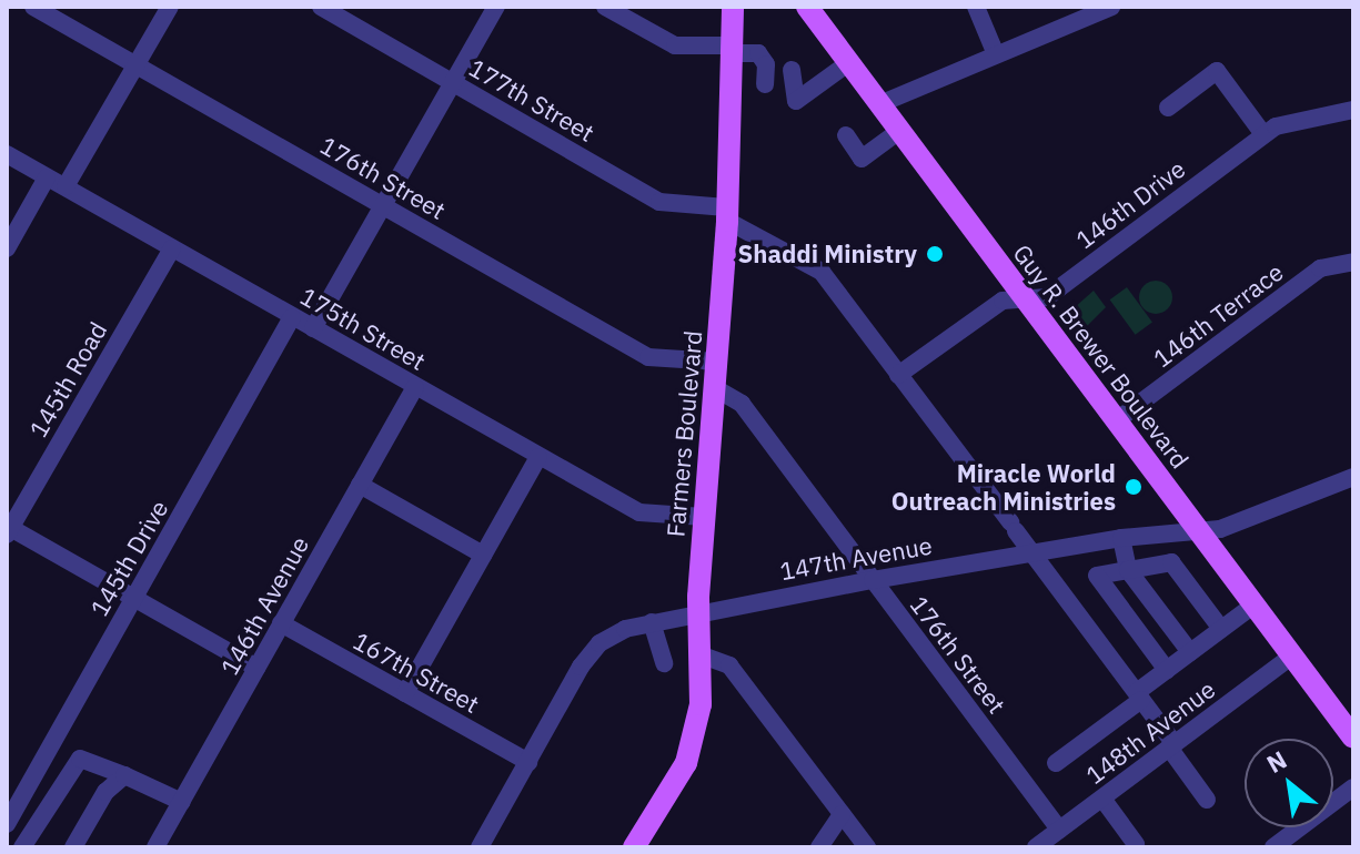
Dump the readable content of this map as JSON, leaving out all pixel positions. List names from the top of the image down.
{
  "streets": {
    "main road": ["Guy R. Brewer Boulevard", "Farmers Boulevard"],
    "street": [
      "177th Street",
      "176th Street",
      "146th Drive",
      "146th Terrace",
      "175th Street",
      "145th Road",
      "145th Drive",
      "147th Avenue",
      "146th Avenue",
      "167th Street",
      "148th Avenue"
    ]
  },
  "crossings": [
    ["177th Street", "146th Drive"],
    ["177th Street", "Farmers Boulevard"],
    ["177th Street", "147th Avenue"],
    ["177th Street", "148th Avenue"],
    ["176th Street", "Farmers Boulevard"],
    ["176th Street", "147th Avenue"],
    ["176th Street", "148th Avenue"],
    ["146th Drive", "Guy R. Brewer Boulevard"],
    ["146th Terrace", "Guy R. Brewer Boulevard"],
    ["175th Street", "145th Road"],
    ["175th Street", "Farmers Boulevard"],
    ["175th Street", "145th Drive"],
    ["175th Street", "146th Avenue"],
    ["Guy R. Brewer Boulevard", "147th Avenue"],
    ["Guy R. Brewer Boulevard", "148th Avenue"],
    ["Farmers Boulevard", "147th Avenue"],
    ["147th Avenue", "167th Street"],
    ["146th Avenue", "167th Street"]
  ],
  "places": ["Shaddi Ministry", "Miracle World Outreach Ministries"],
  "north": "top left"
}
